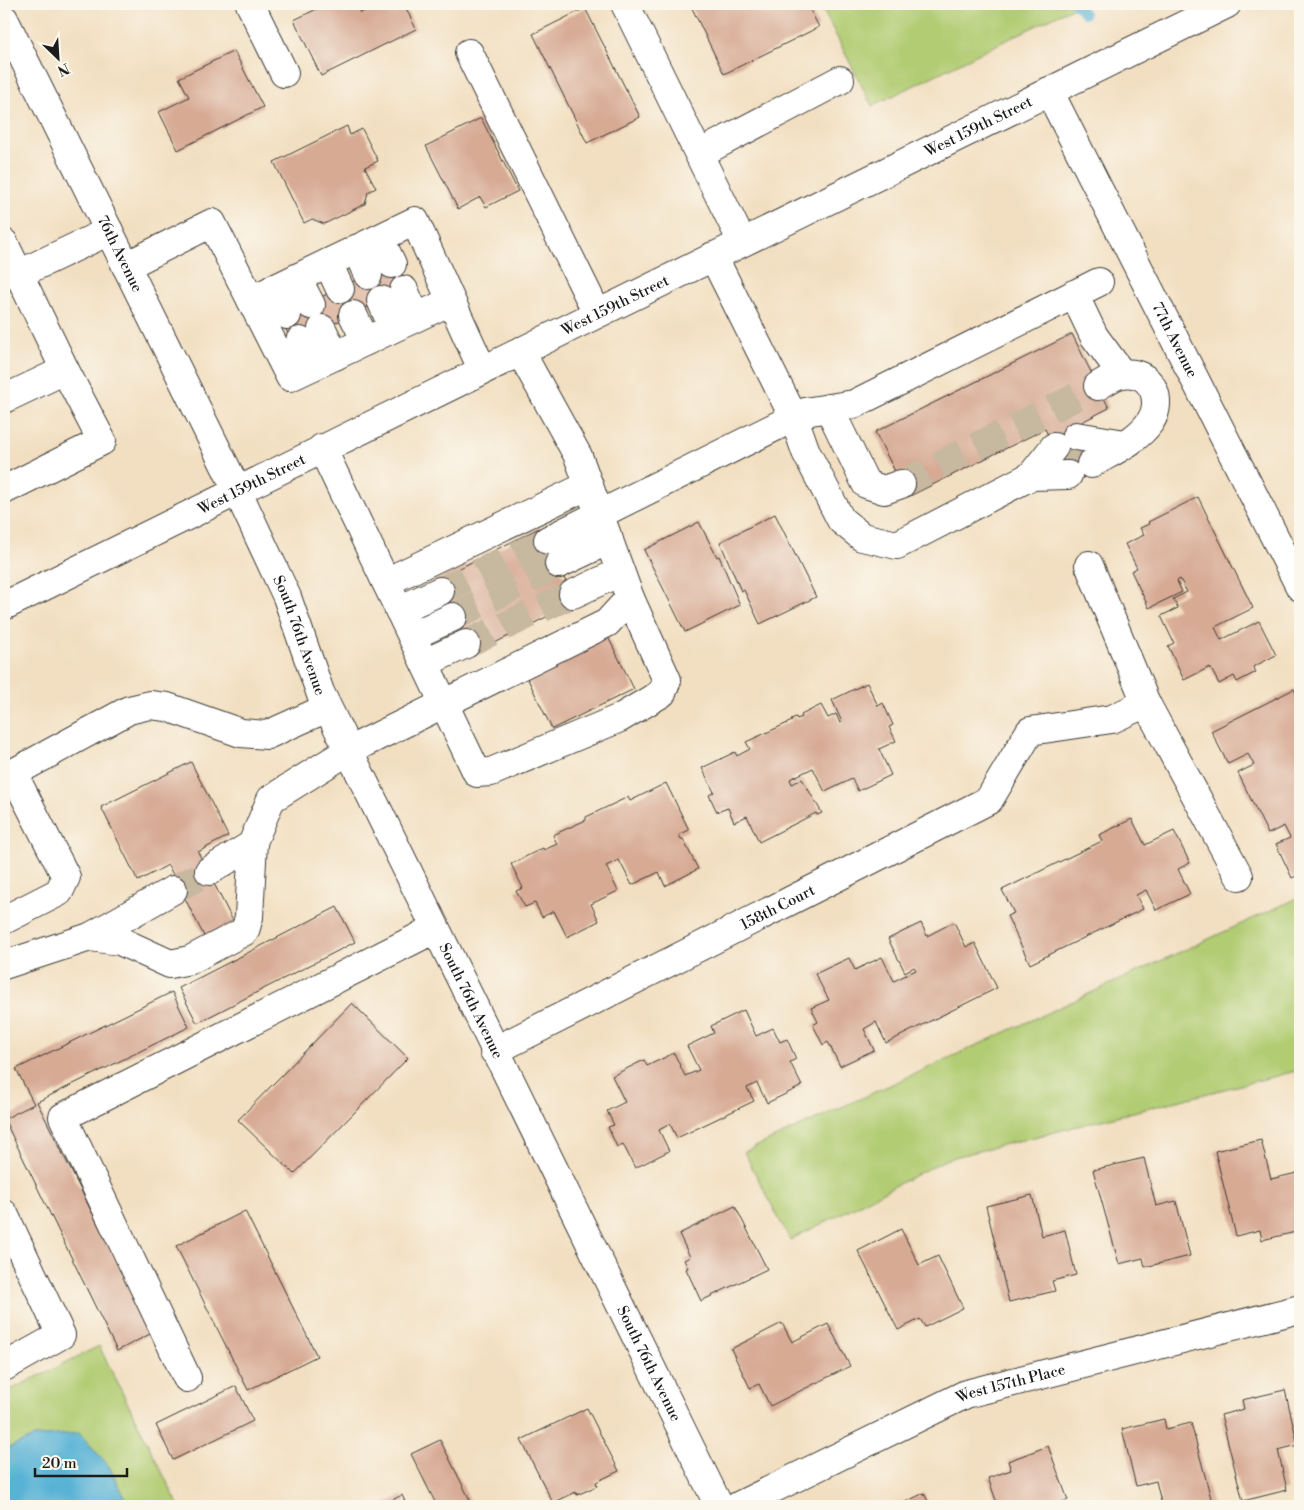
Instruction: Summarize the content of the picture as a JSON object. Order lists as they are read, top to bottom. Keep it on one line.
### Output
{"streets":{"street":["West 159th Street","76th Avenue","77th Avenue","South 76th Avenue","158th Court","West 157th Place"]},"crossings":[["West 159th Street","76th Avenue"],["West 159th Street","77th Avenue"],["West 159th Street","South 76th Avenue"],["76th Avenue","South 76th Avenue"],["South 76th Avenue","158th Court"]],"scale_bar":"20 m","north":"bottom right"}
